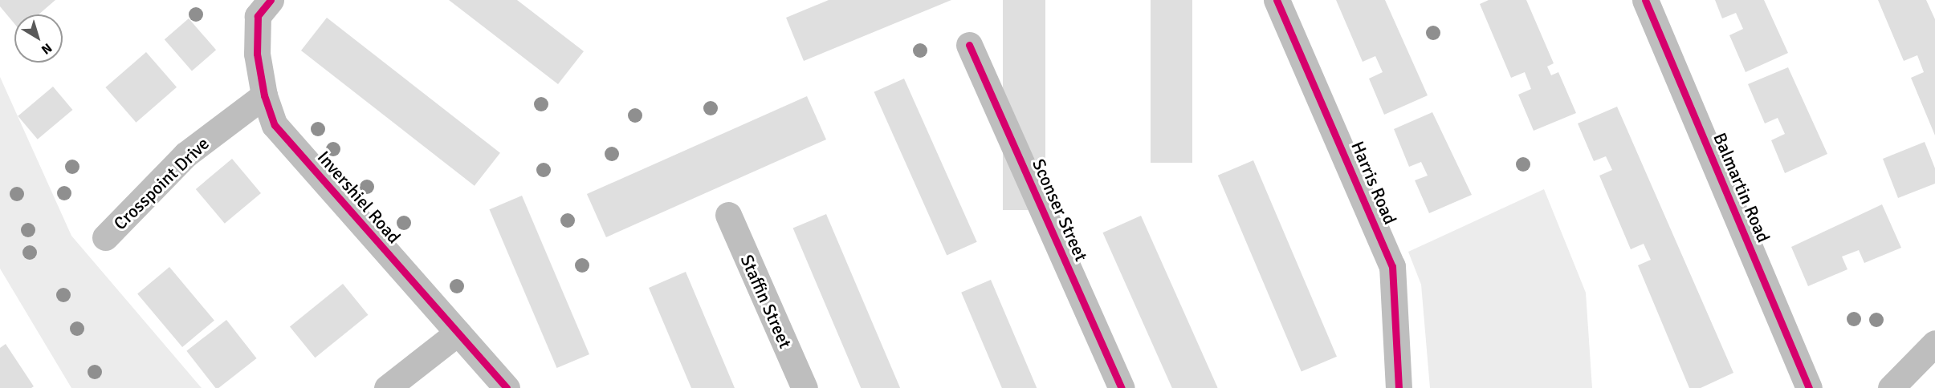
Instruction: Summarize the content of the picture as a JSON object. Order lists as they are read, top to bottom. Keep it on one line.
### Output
{"streets":{"street":["Harris Road","Crosspoint Drive","Balmartin Road","Invershiel Road","Sconser Street","Staffin Street"]},"crossings":[["Crosspoint Drive","Invershiel Road"]],"north":"bottom right"}
